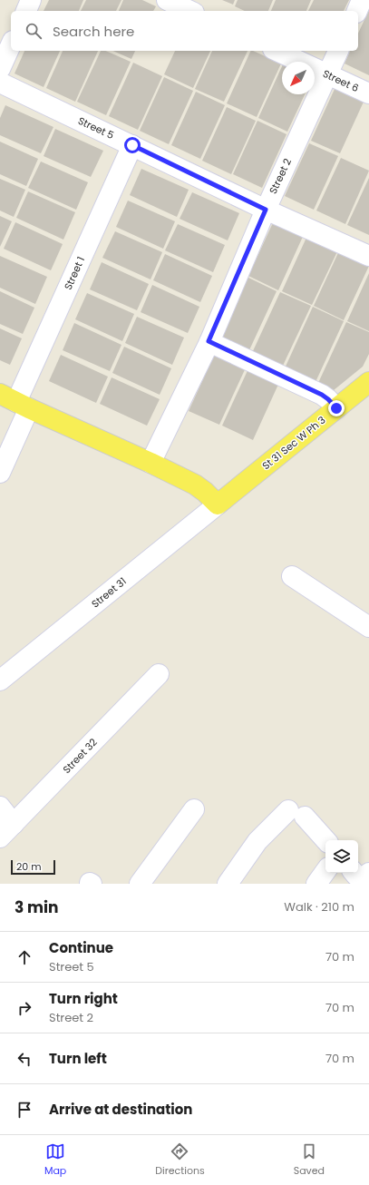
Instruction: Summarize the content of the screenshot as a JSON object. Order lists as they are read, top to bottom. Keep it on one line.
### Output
{"streets":{"main road":["St 31 Sec W Ph 3"],"street":["Street 6","Street 5","Street 2","Street 1","Street 31","Street 32"]},"crossings":[["Street 6","Street 2"],["Street 5","Street 2"],["Street 5","Street 1"],["St 31 Sec W Ph 3","Street 31"]],"scale_bar":"20 m","north":"bottom left","page":{"search":"Search here","scale":"20 m","heading":["3 min","Walk · 210 m"],"list":[["Continue","Street 5","70 m"],["Turn right","Street 2","70 m"],["Turn left","70 m"],"Arrive at destination"],"nav":["Map","Directions","Saved"]}}
